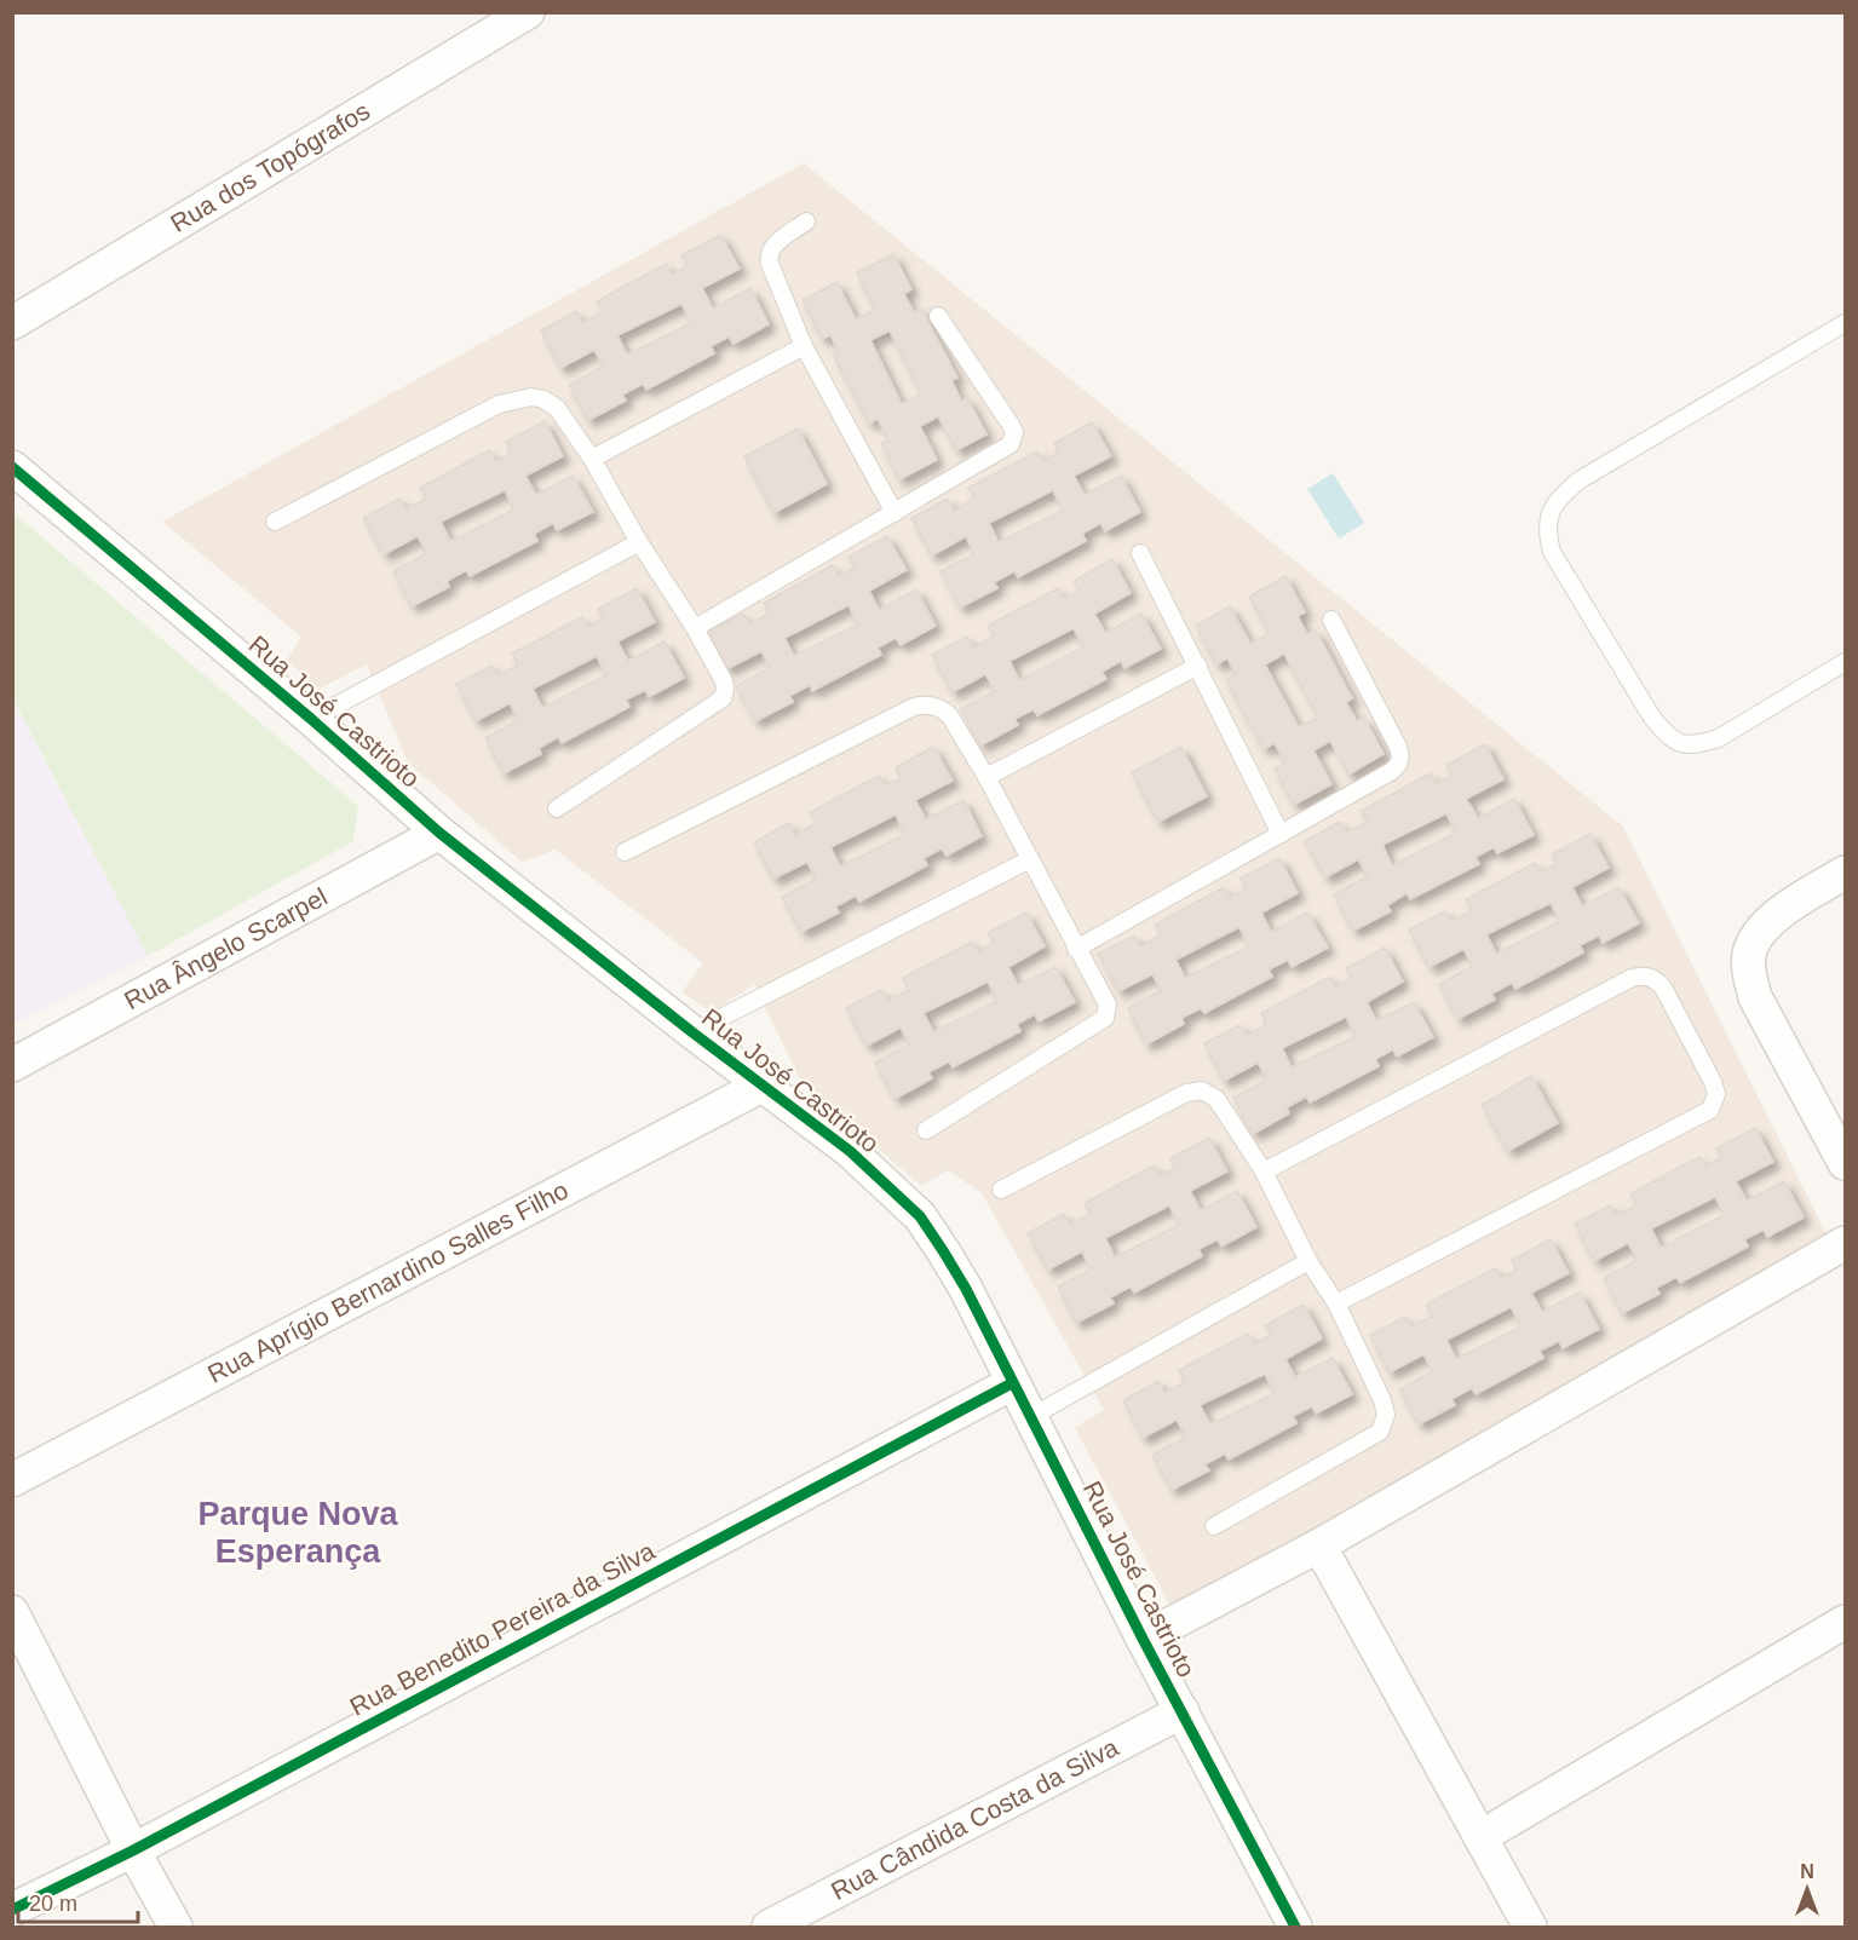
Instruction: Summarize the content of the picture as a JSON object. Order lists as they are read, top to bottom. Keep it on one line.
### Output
{"streets":{"street":["Rua dos Topógrafos","Rua José Castrioto","Rua Ângelo Scarpel","Rua Aprígio Bernardino Salles Filho","Rua Benedito Pereira da Silva","Rua Cândida Costa da Silva"]},"crossings":[["Rua José Castrioto","Rua Ângelo Scarpel"],["Rua José Castrioto","Rua Aprígio Bernardino Salles Filho"],["Rua José Castrioto","Rua Benedito Pereira da Silva"],["Rua José Castrioto","Rua Cândida Costa da Silva"]],"districts":["Parque Nova Esperança"],"scale_bar":"20 m","north":"top"}
